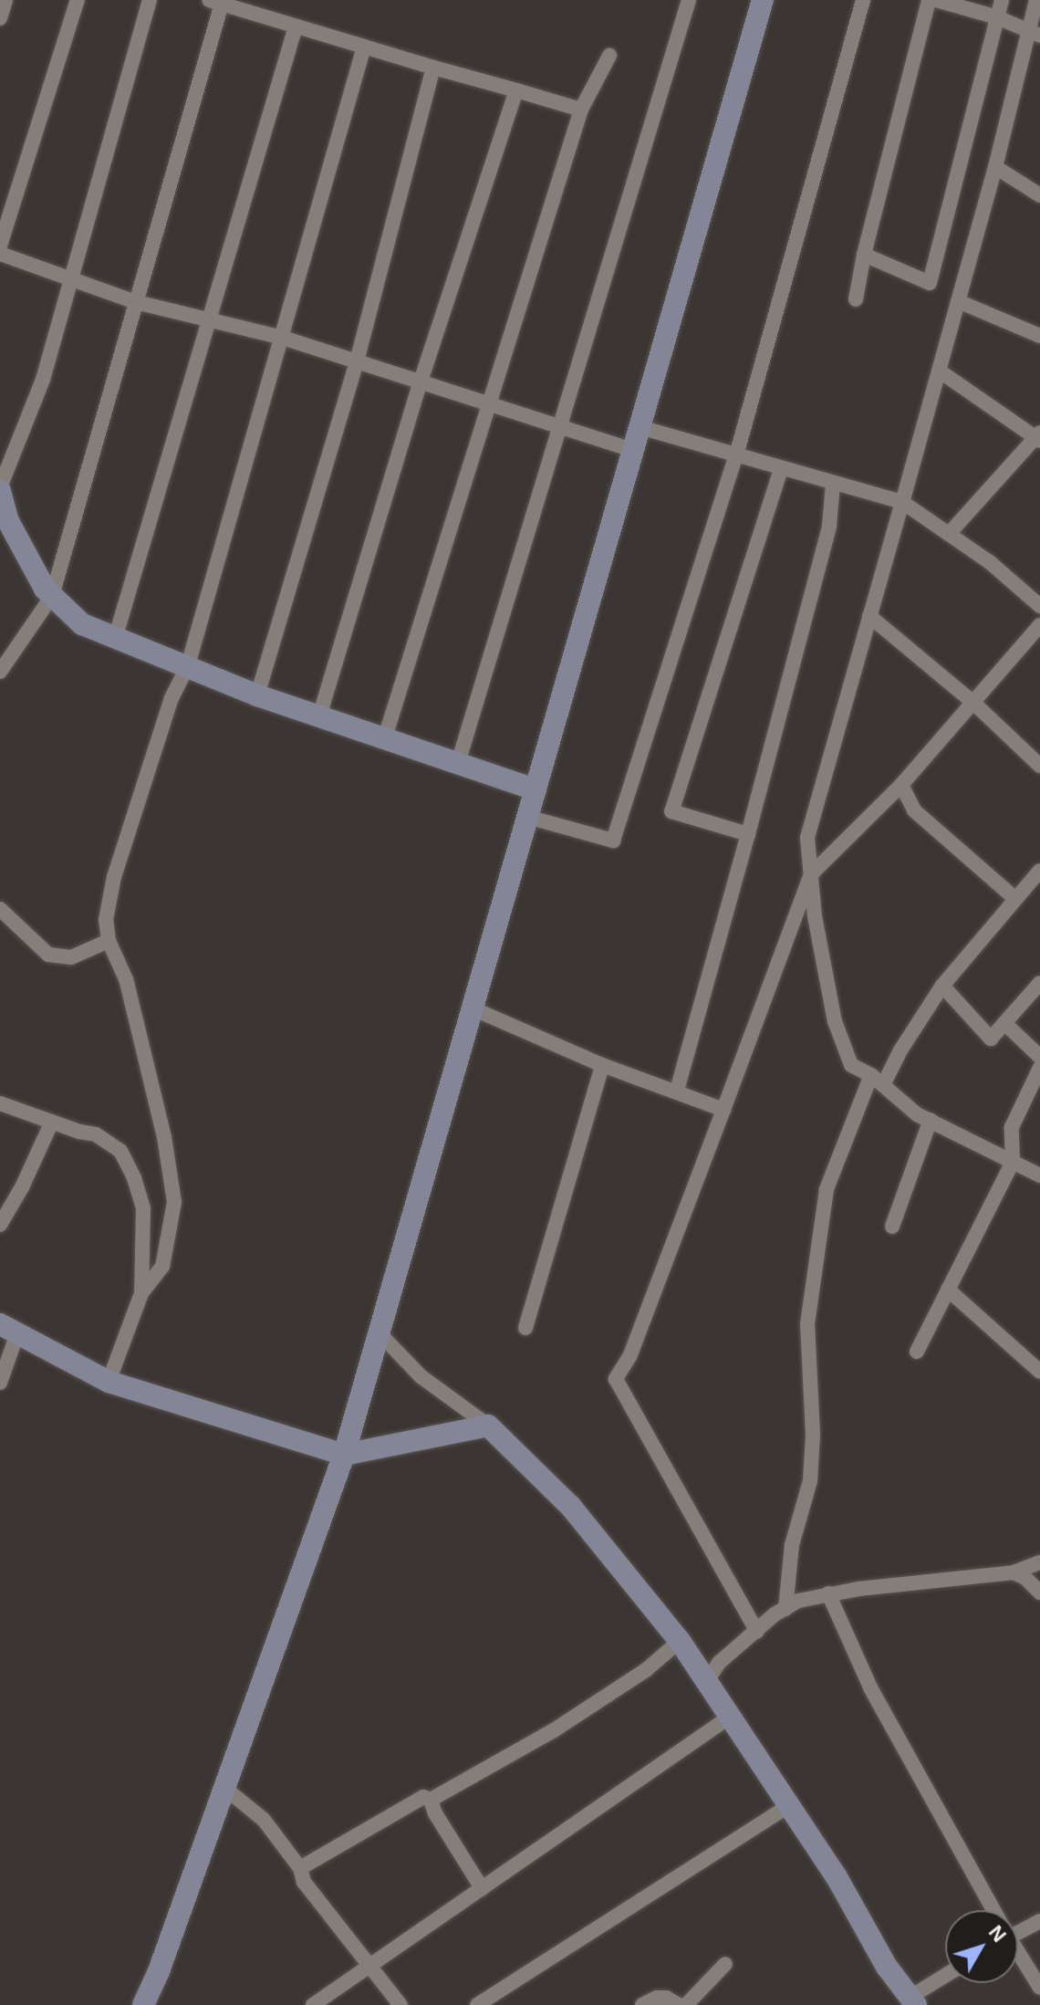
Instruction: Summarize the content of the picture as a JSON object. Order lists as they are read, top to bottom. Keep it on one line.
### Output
{"north":"top right"}
